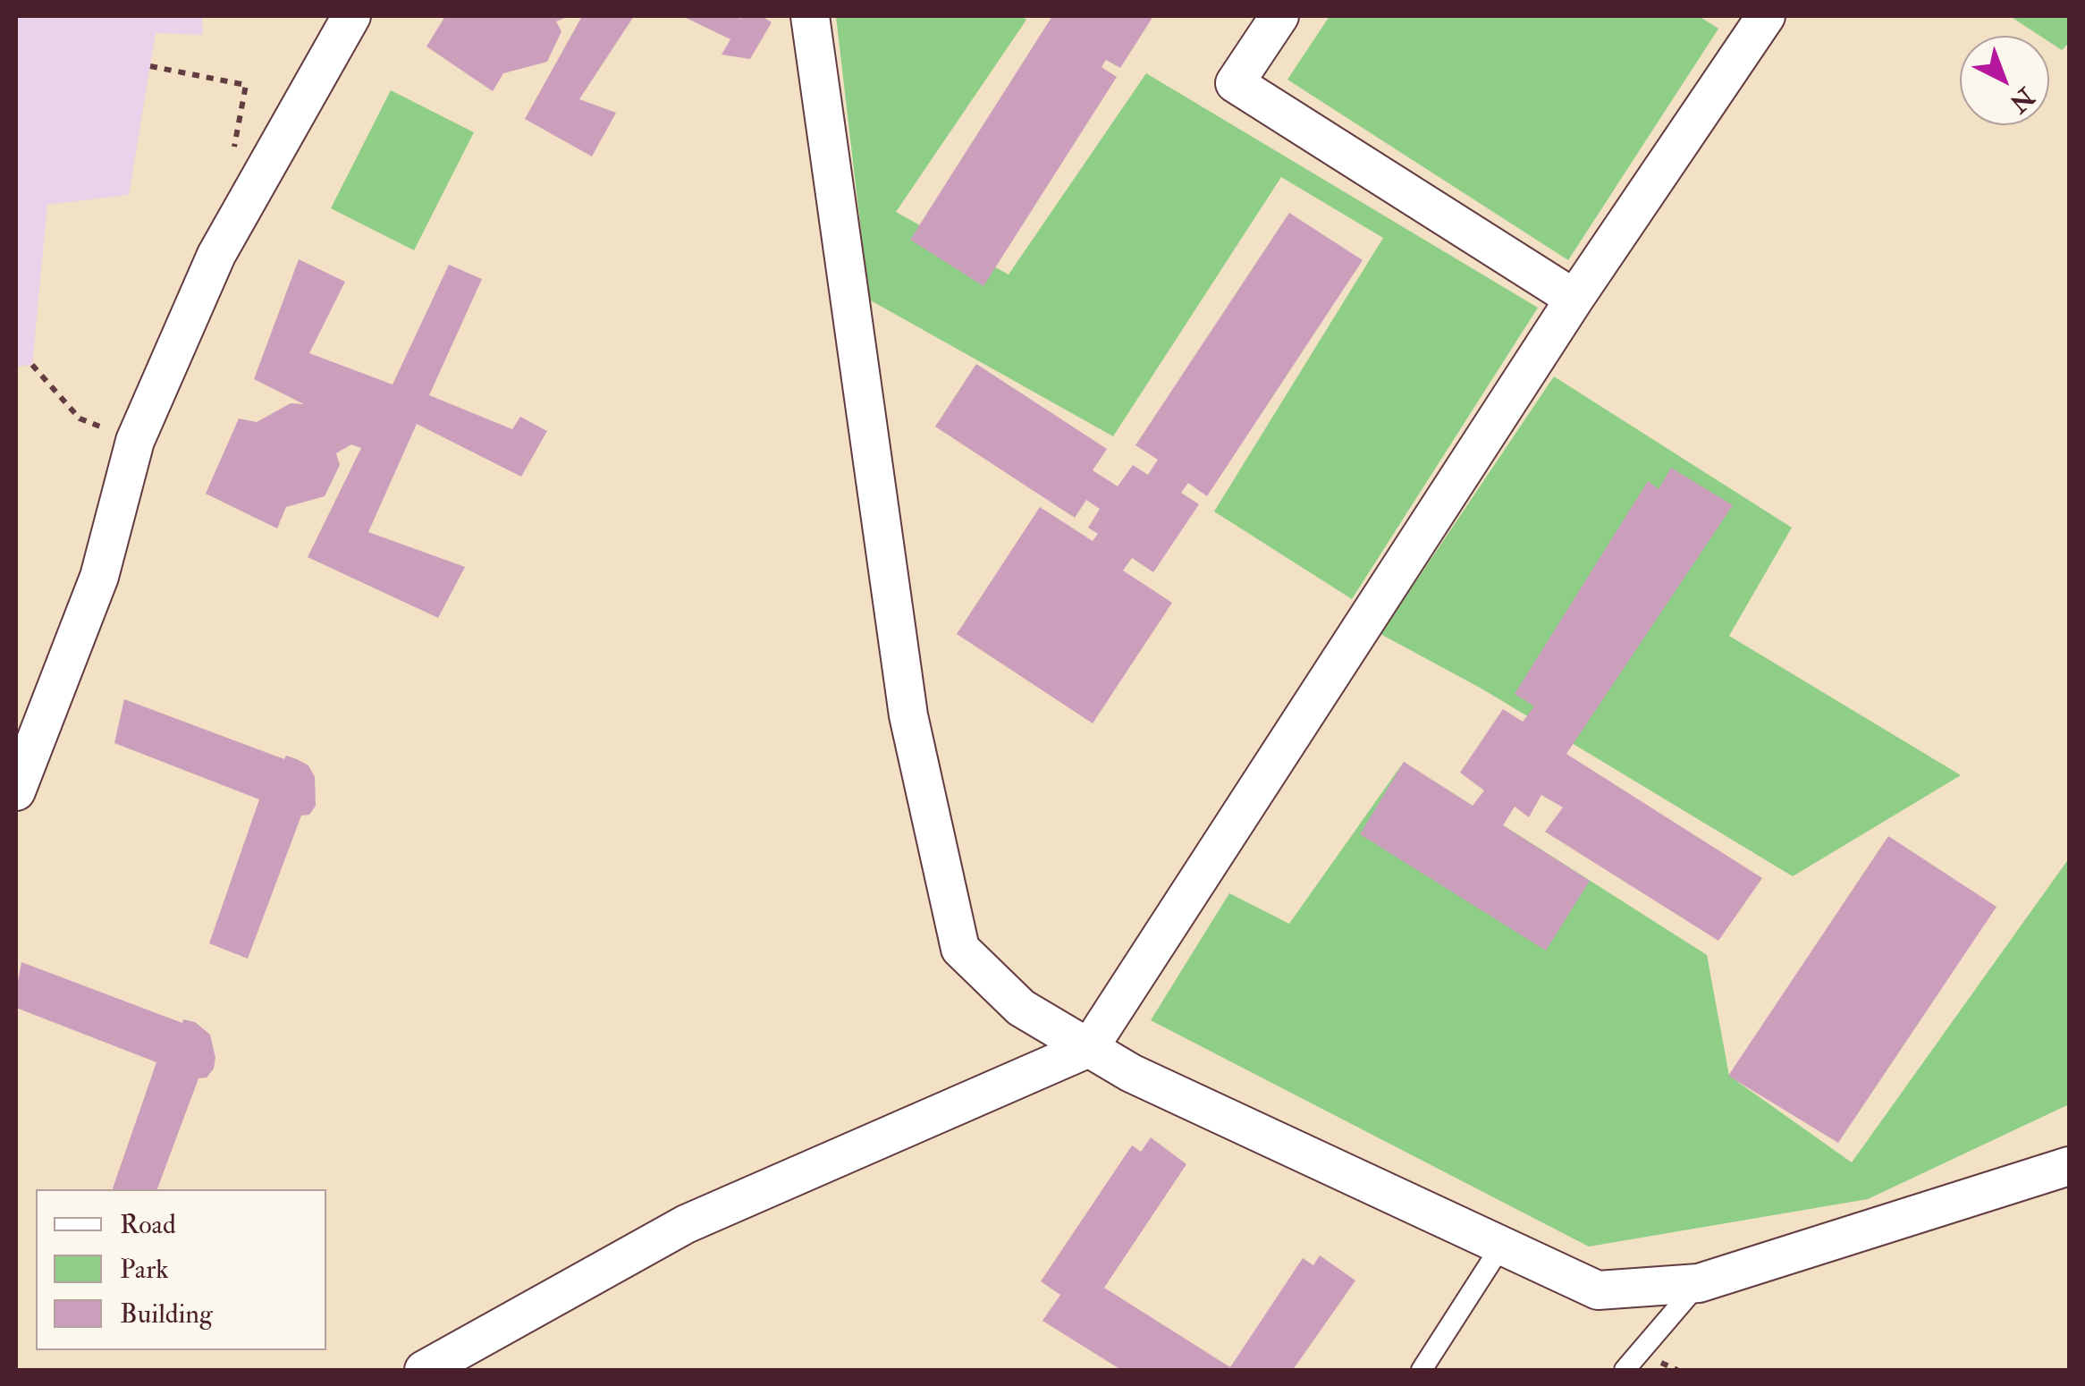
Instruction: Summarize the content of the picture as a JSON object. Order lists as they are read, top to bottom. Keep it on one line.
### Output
{"legend":["Road","Park","Building"],"north":"bottom right"}
